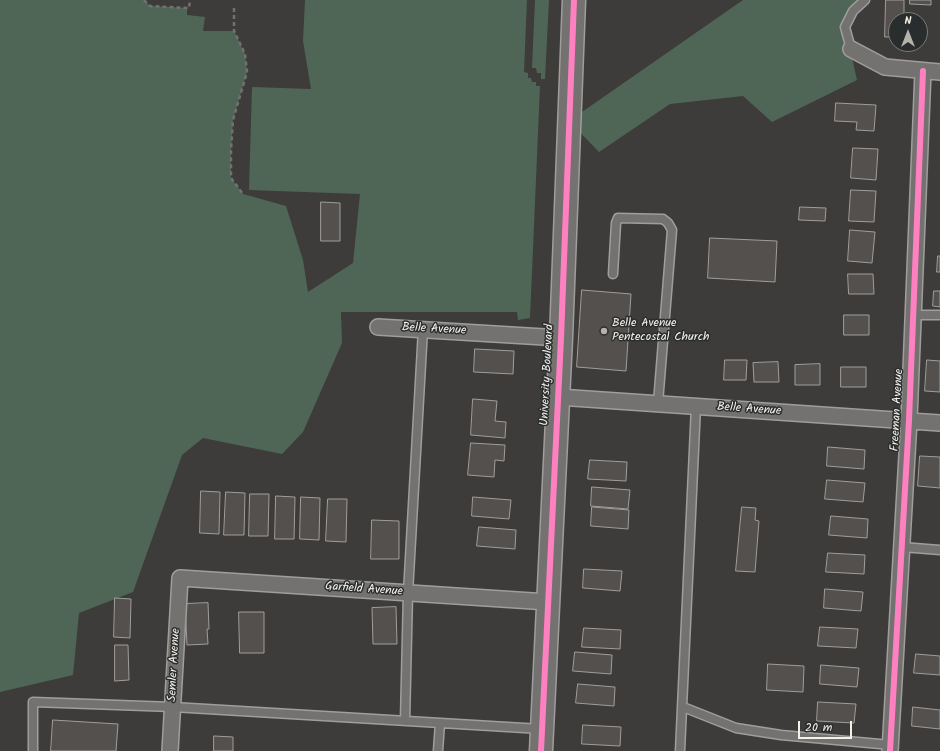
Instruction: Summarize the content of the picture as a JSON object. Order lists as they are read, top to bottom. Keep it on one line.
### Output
{"streets":{"street":["Belle Avenue","University Boulevard","Freeman Avenue","Garfield Avenue","Semler Avenue"]},"crossings":[["Belle Avenue","University Boulevard"],["Belle Avenue","Freeman Avenue"],["University Boulevard","Garfield Avenue"],["Garfield Avenue","Semler Avenue"]],"places":["Belle Avenue Pentecostal Church"],"scale_bar":"20 m","north":"top"}
